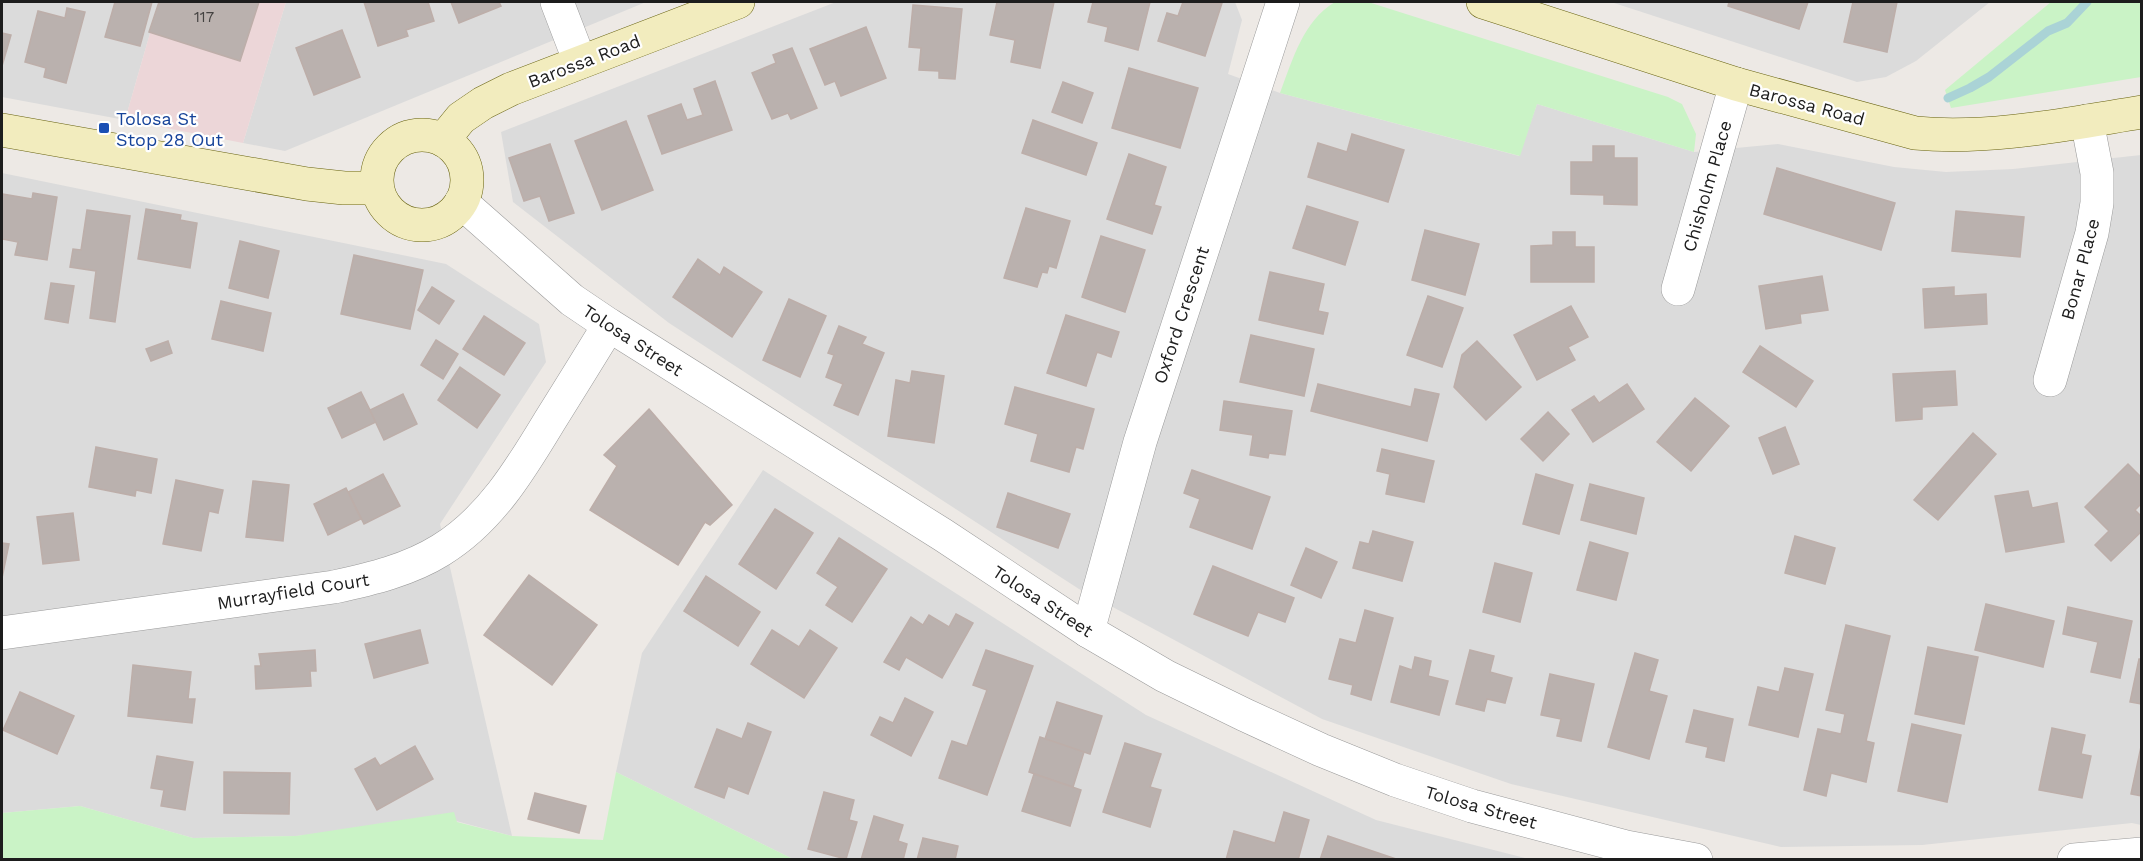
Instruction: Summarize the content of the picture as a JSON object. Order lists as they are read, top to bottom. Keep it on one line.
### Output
{"streets":{"street":["Barossa Road","Chisholm Place","Bonar Place","Oxford Crescent","Tolosa Street","Murrayfield Court"]},"crossings":[["Barossa Road","Chisholm Place"],["Barossa Road","Bonar Place"],["Barossa Road","Tolosa Street"],["Oxford Crescent","Tolosa Street"],["Tolosa Street","Murrayfield Court"]],"places":{"transit":["Tolosa St Stop 28 Out"]},"house_numbers":["117"]}
